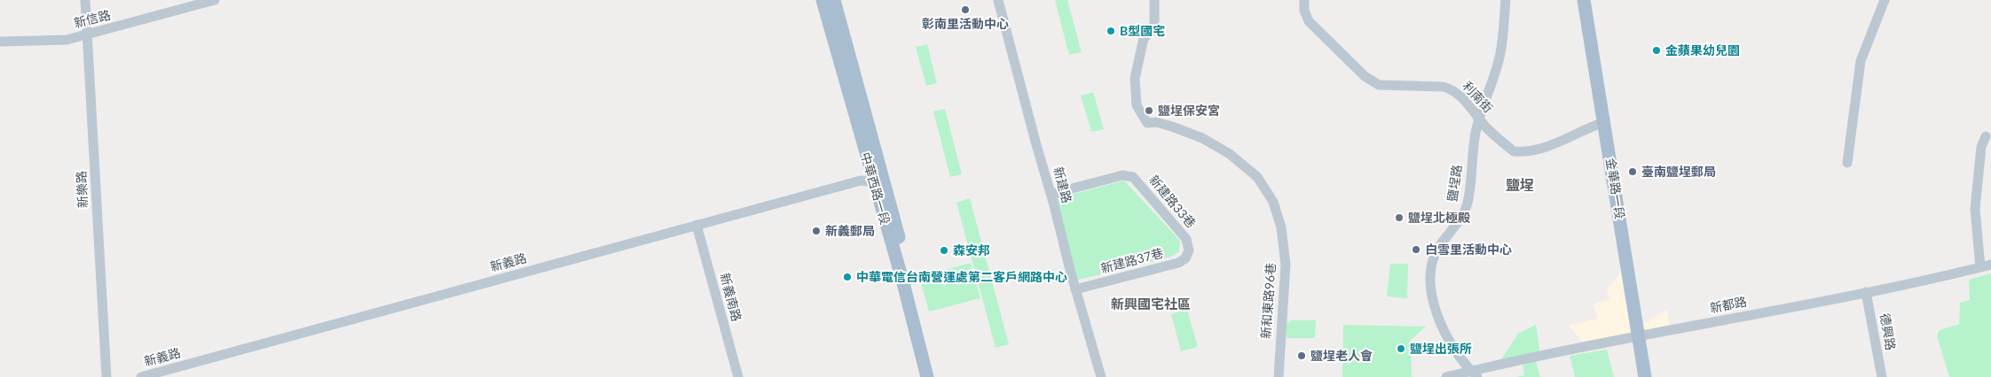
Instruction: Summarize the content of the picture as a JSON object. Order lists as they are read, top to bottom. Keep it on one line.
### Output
{"streets":{"main road":["中華西路一段","金華路一段"],"street":["新信路","利南街","鹽埕路","新建路","新樂路","新建路33巷","新建路37巷","新義路","新義南路","新和東路96巷","新都路","德興路"]},"crossings":[["新信路","新樂路"],["利南街","鹽埕路"],["利南街","金華路一段"],["鹽埕路","新都路"],["新建路","新建路33巷"],["新建路","新建路37巷"],["中華西路一段","新義路"],["金華路一段","新都路"],["新建路33巷","新建路37巷"],["新義路","新義南路"],["新都路","德興路"]],"districts":["鹽埕","新興國宅社區"],"places":["彰南里活動中心","B型國宅","金蘋果幼兒園","鹽埕保安宮","臺南鹽埕郵局","鹽埕北極殿","新義郵局","白雪里活動中心","森安邦","中華電信台南營運處第二客戶網路中心","鹽埕出張所","鹽埕老人會"]}
